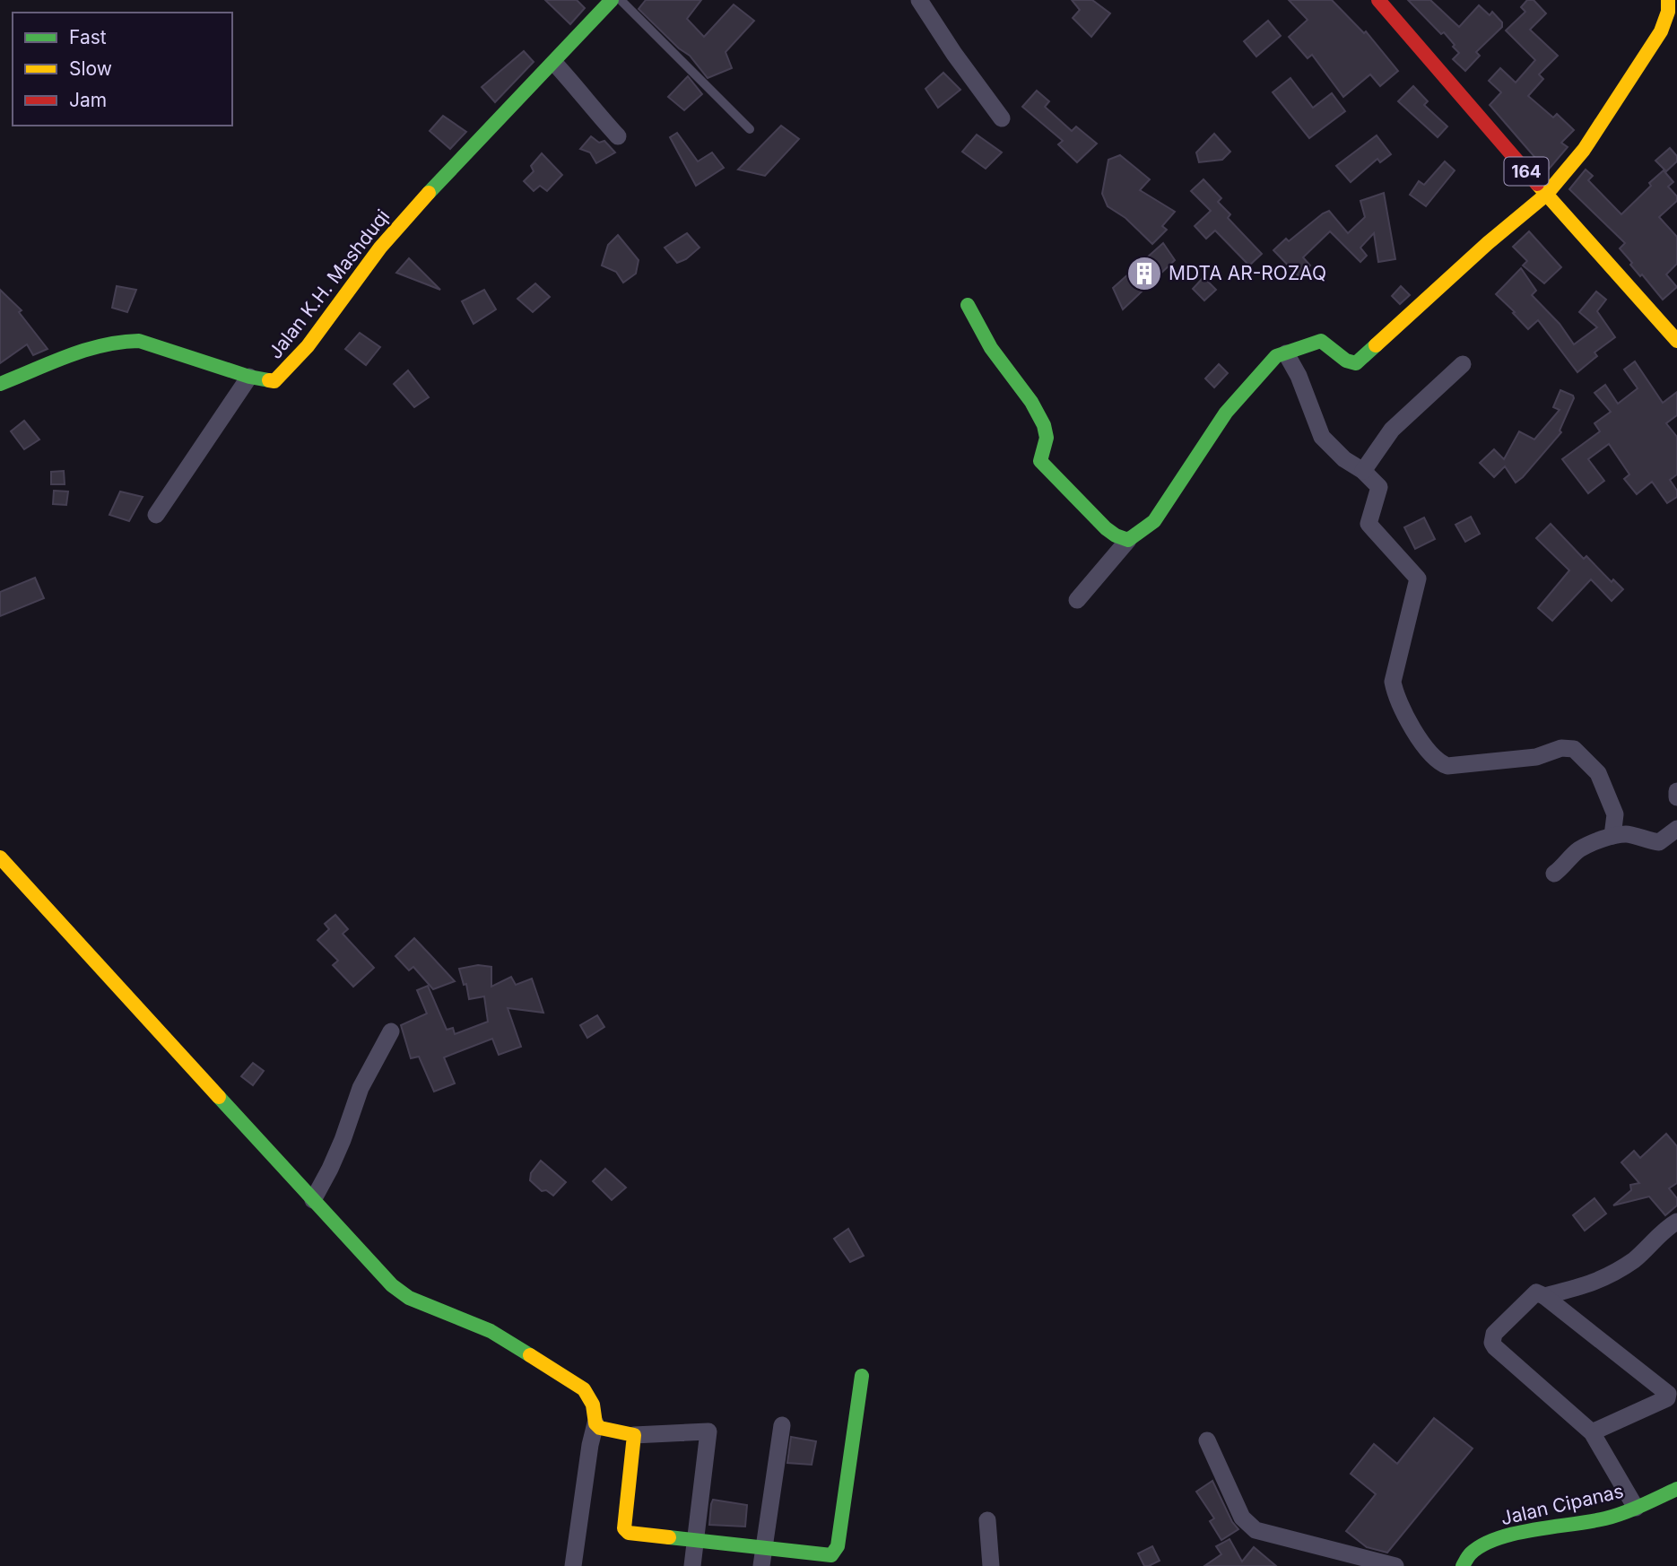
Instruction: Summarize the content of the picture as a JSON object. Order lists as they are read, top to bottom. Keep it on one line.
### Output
{"streets":{"street":["164","Jalan K.H. Mashduqi","Jalan Cipanas"]},"places":{"building":["MDTA AR-ROZAQ"]},"legend":["Fast","Slow","Jam"]}
